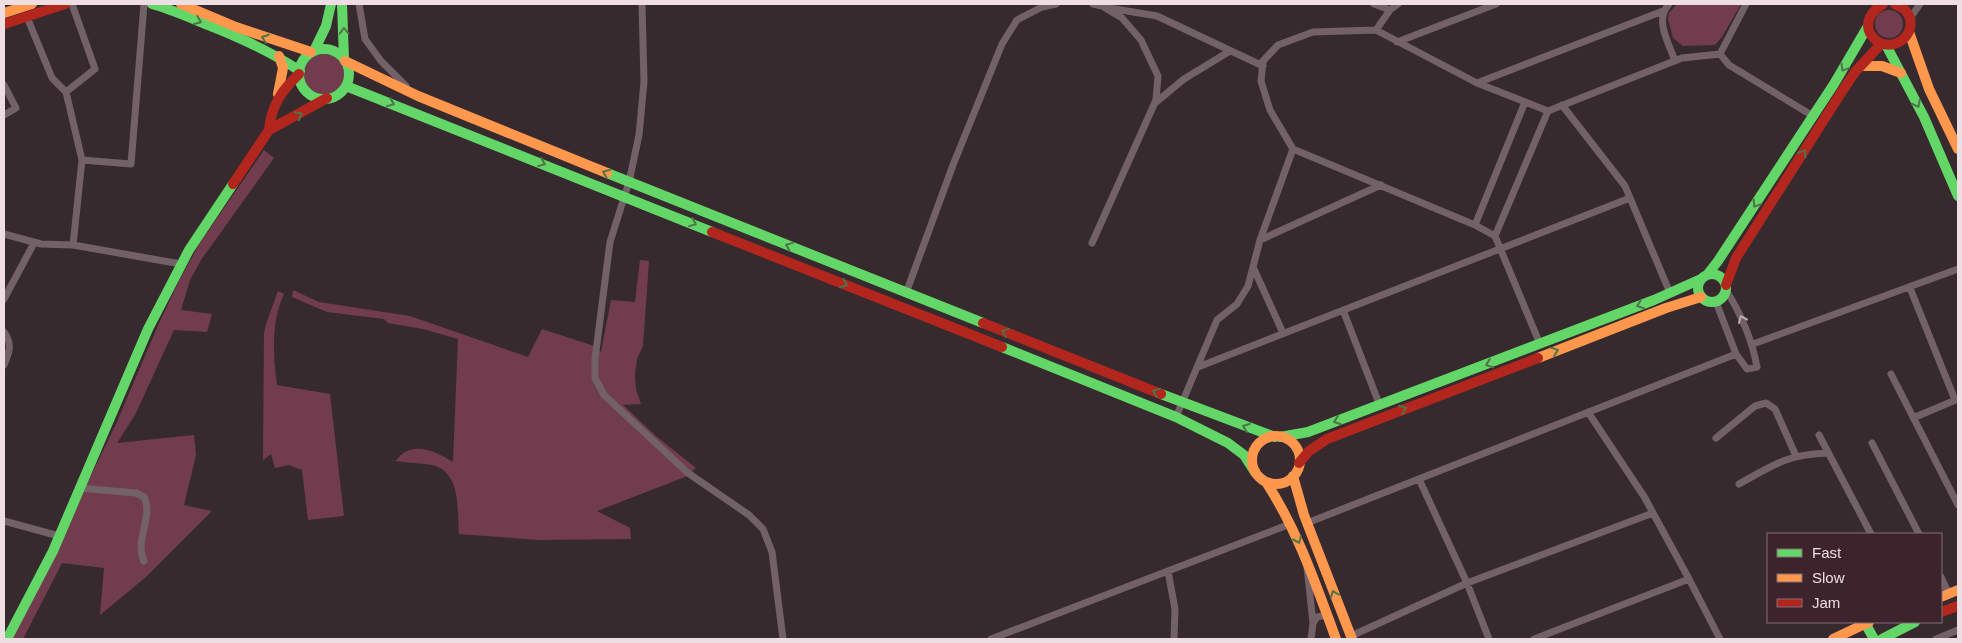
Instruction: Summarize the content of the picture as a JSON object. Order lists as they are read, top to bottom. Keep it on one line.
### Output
{"legend":["Fast","Slow","Jam"]}
